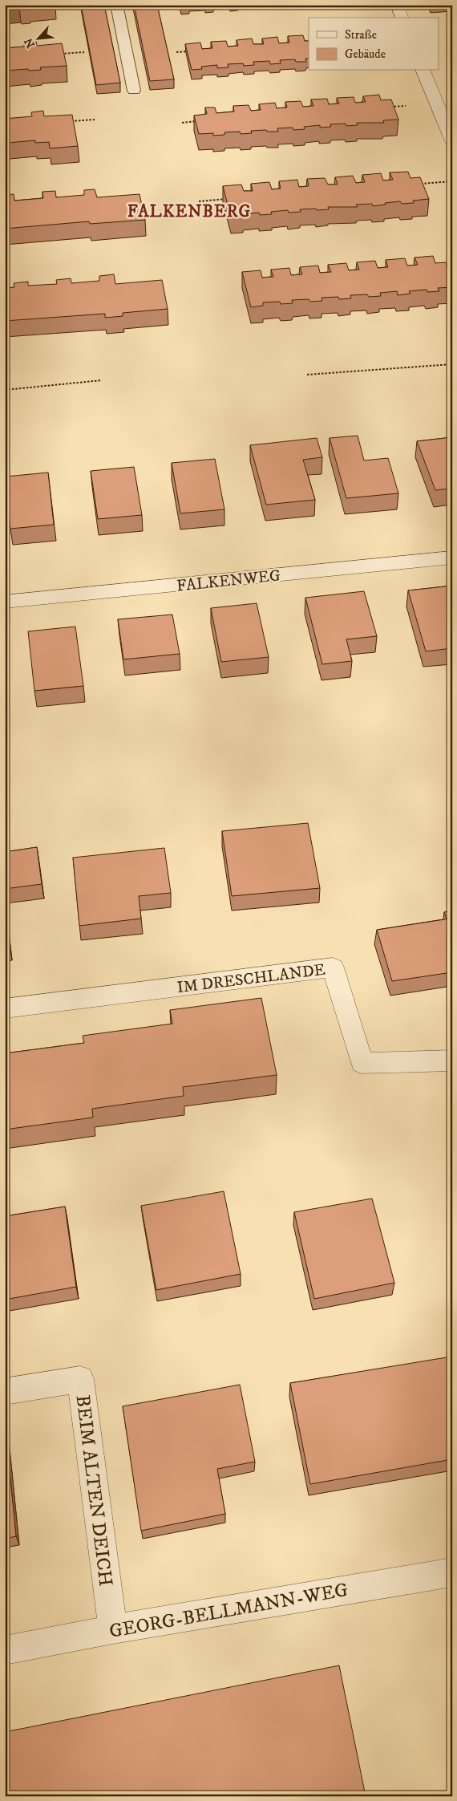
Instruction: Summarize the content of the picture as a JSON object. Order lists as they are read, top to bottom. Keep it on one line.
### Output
{"streets":{"street":["FALKENWEG","IM DRESCHLANDE","BEIM ALTEN DEICH","GEORG-BELLMANN-WEG"]},"crossings":[["BEIM ALTEN DEICH","GEORG-BELLMANN-WEG"]],"districts":["FALKENBERG"],"legend":["Straße","Gebäude"],"north":"bottom left"}
